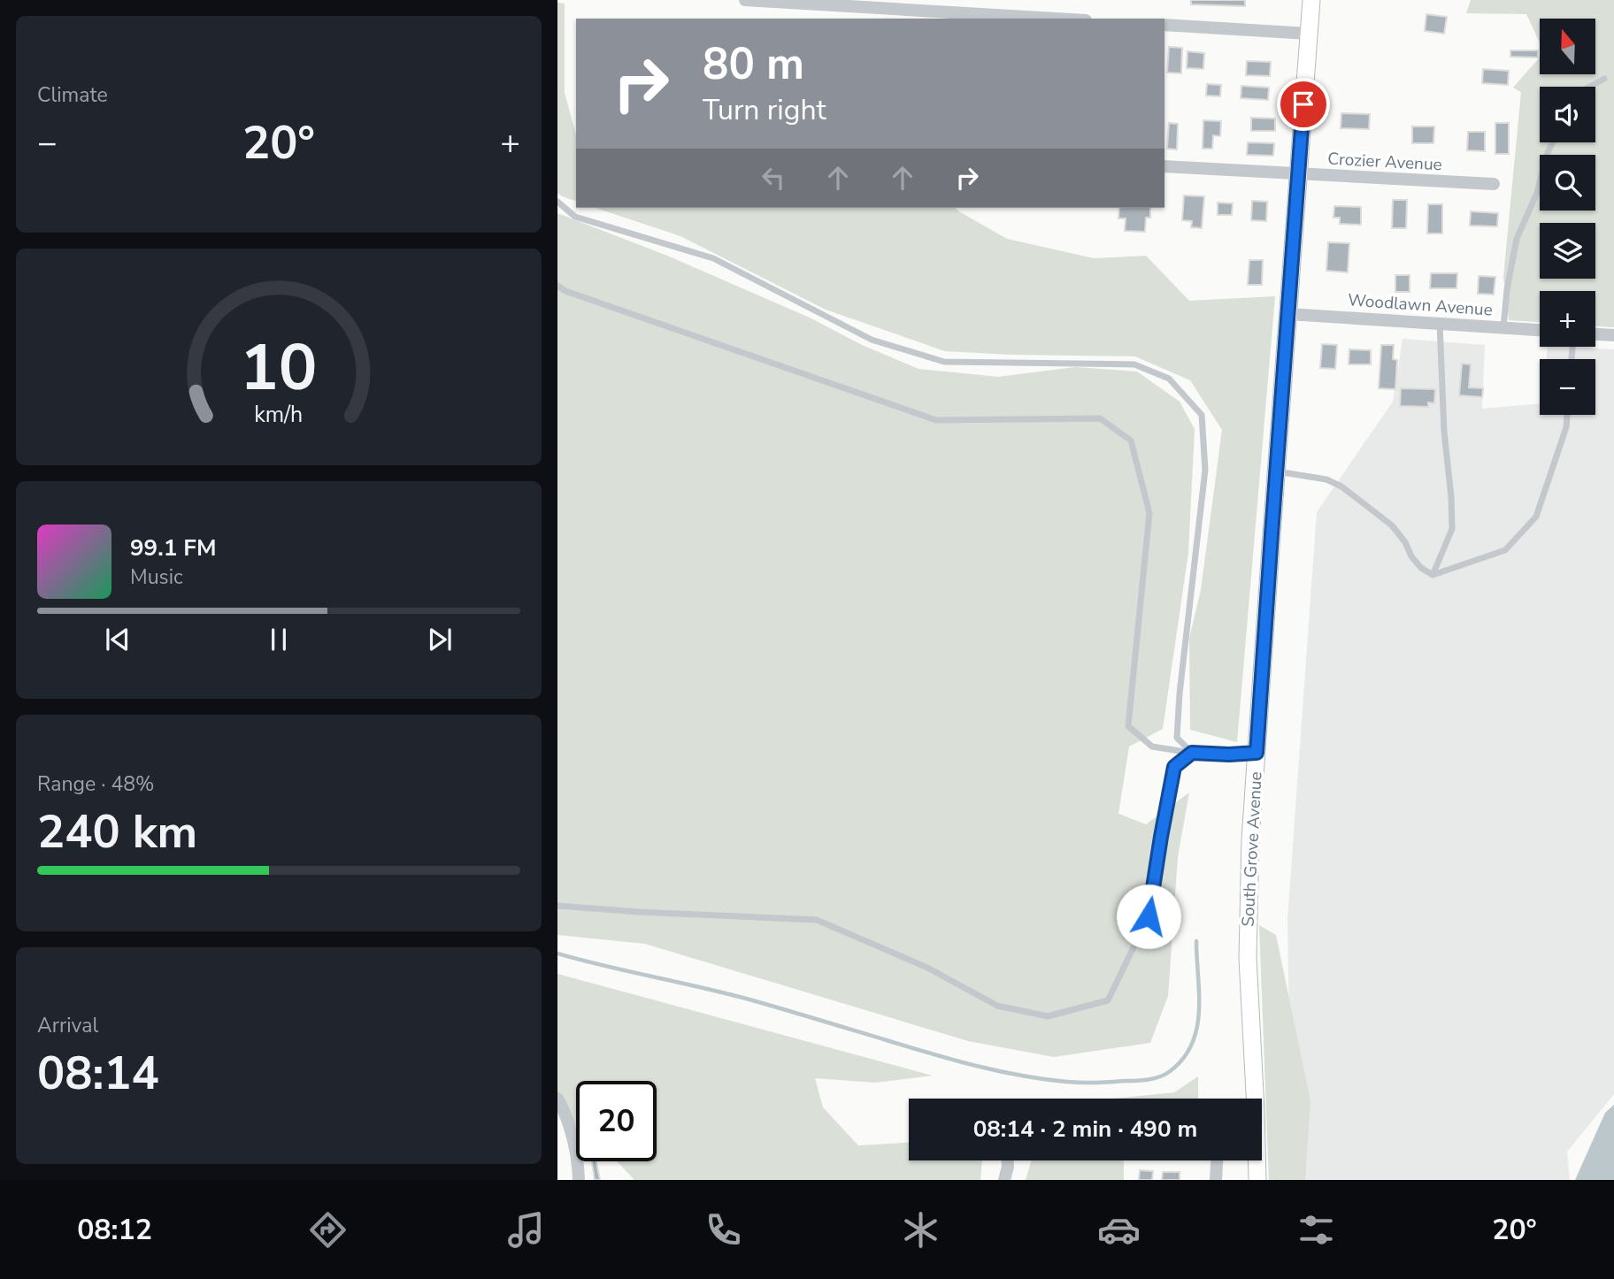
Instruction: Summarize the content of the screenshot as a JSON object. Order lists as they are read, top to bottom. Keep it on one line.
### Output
{"streets":{"main road":["South Grove Avenue"],"street":["Crozier Avenue","Woodlawn Avenue"]},"crossings":[["Crozier Avenue","South Grove Avenue"],["Woodlawn Avenue","South Grove Avenue"]],"north":"top","page":{"tile":["Climate",["Range · 48%","240 km"],["Arrival","08:14"]],"map_buttons":["+","−"],"turn":["80 m","Turn right"],"heat":["−","20°","+"],"song":["99.1 FM","Music"],"limit":"20","trip":"08:14 · 2 min · 490 m","tabs":["08:12","20°"],"gauge":["10","km/h"]}}
